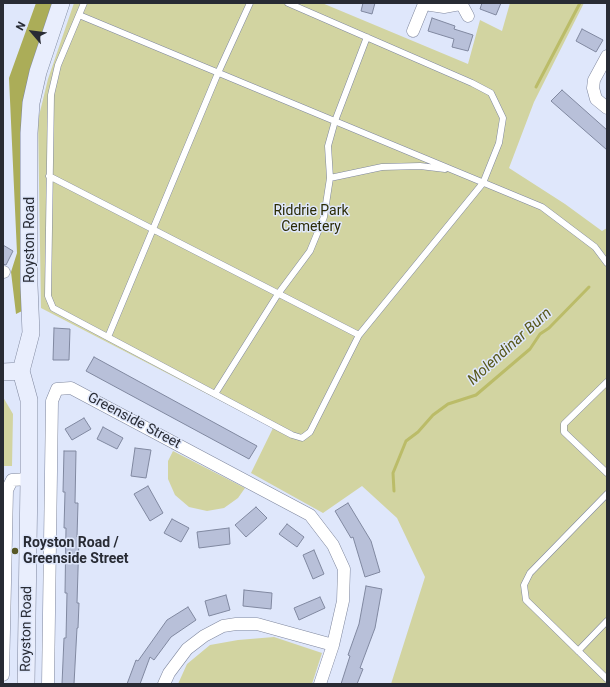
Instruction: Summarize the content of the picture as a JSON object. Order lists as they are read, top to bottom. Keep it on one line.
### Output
{"streets":{"street":["Royston Road","Greenside Street"]},"water":["Molendinar Burn"],"parks":["Riddrie Park Cemetery"],"places":["Royston Road / Greenside Street"],"north":"top left"}
